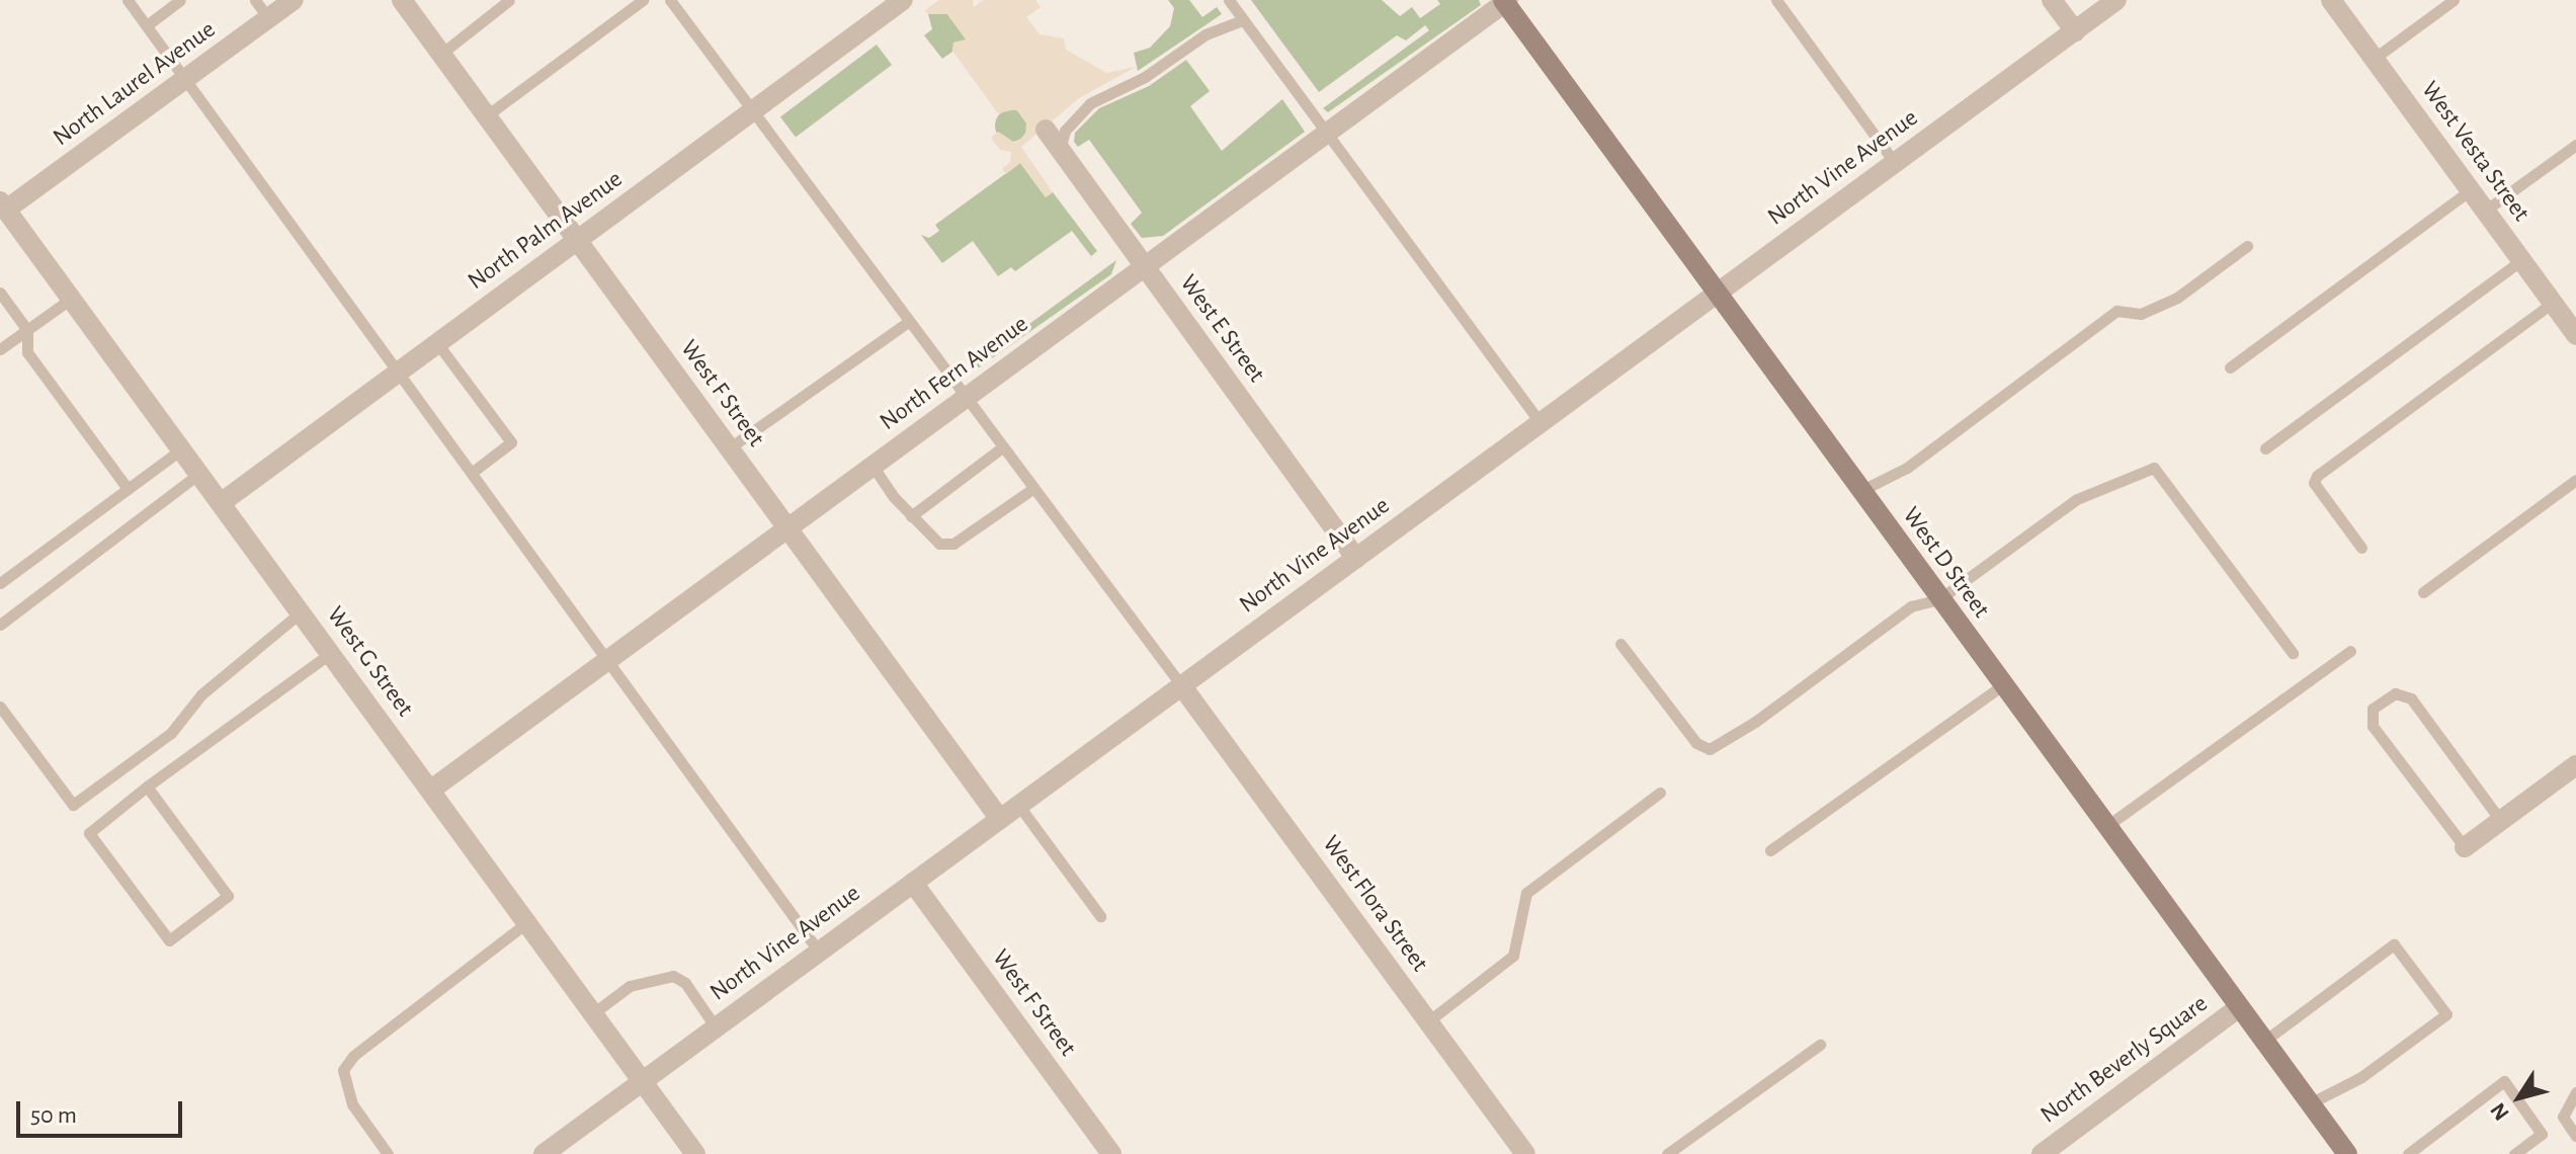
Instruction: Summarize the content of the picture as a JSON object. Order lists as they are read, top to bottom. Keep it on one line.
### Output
{"streets":{"main road":["West D Street"],"street":["North Laurel Avenue","West Vesta Street","North Vine Avenue","North Palm Avenue","West E Street","North Fern Avenue","West F Street","West G Street","West Flora Street","North Beverly Square"]},"crossings":[["North Laurel Avenue","West G Street"],["North Vine Avenue","West E Street"],["North Vine Avenue","West F Street"],["North Vine Avenue","West D Street"],["North Vine Avenue","West G Street"],["North Vine Avenue","West Flora Street"],["North Palm Avenue","West F Street"],["North Palm Avenue","West G Street"],["West E Street","North Fern Avenue"],["North Fern Avenue","West F Street"],["North Fern Avenue","West D Street"],["North Fern Avenue","West G Street"],["West D Street","North Beverly Square"]],"scale_bar":"50 m","north":"bottom left"}
